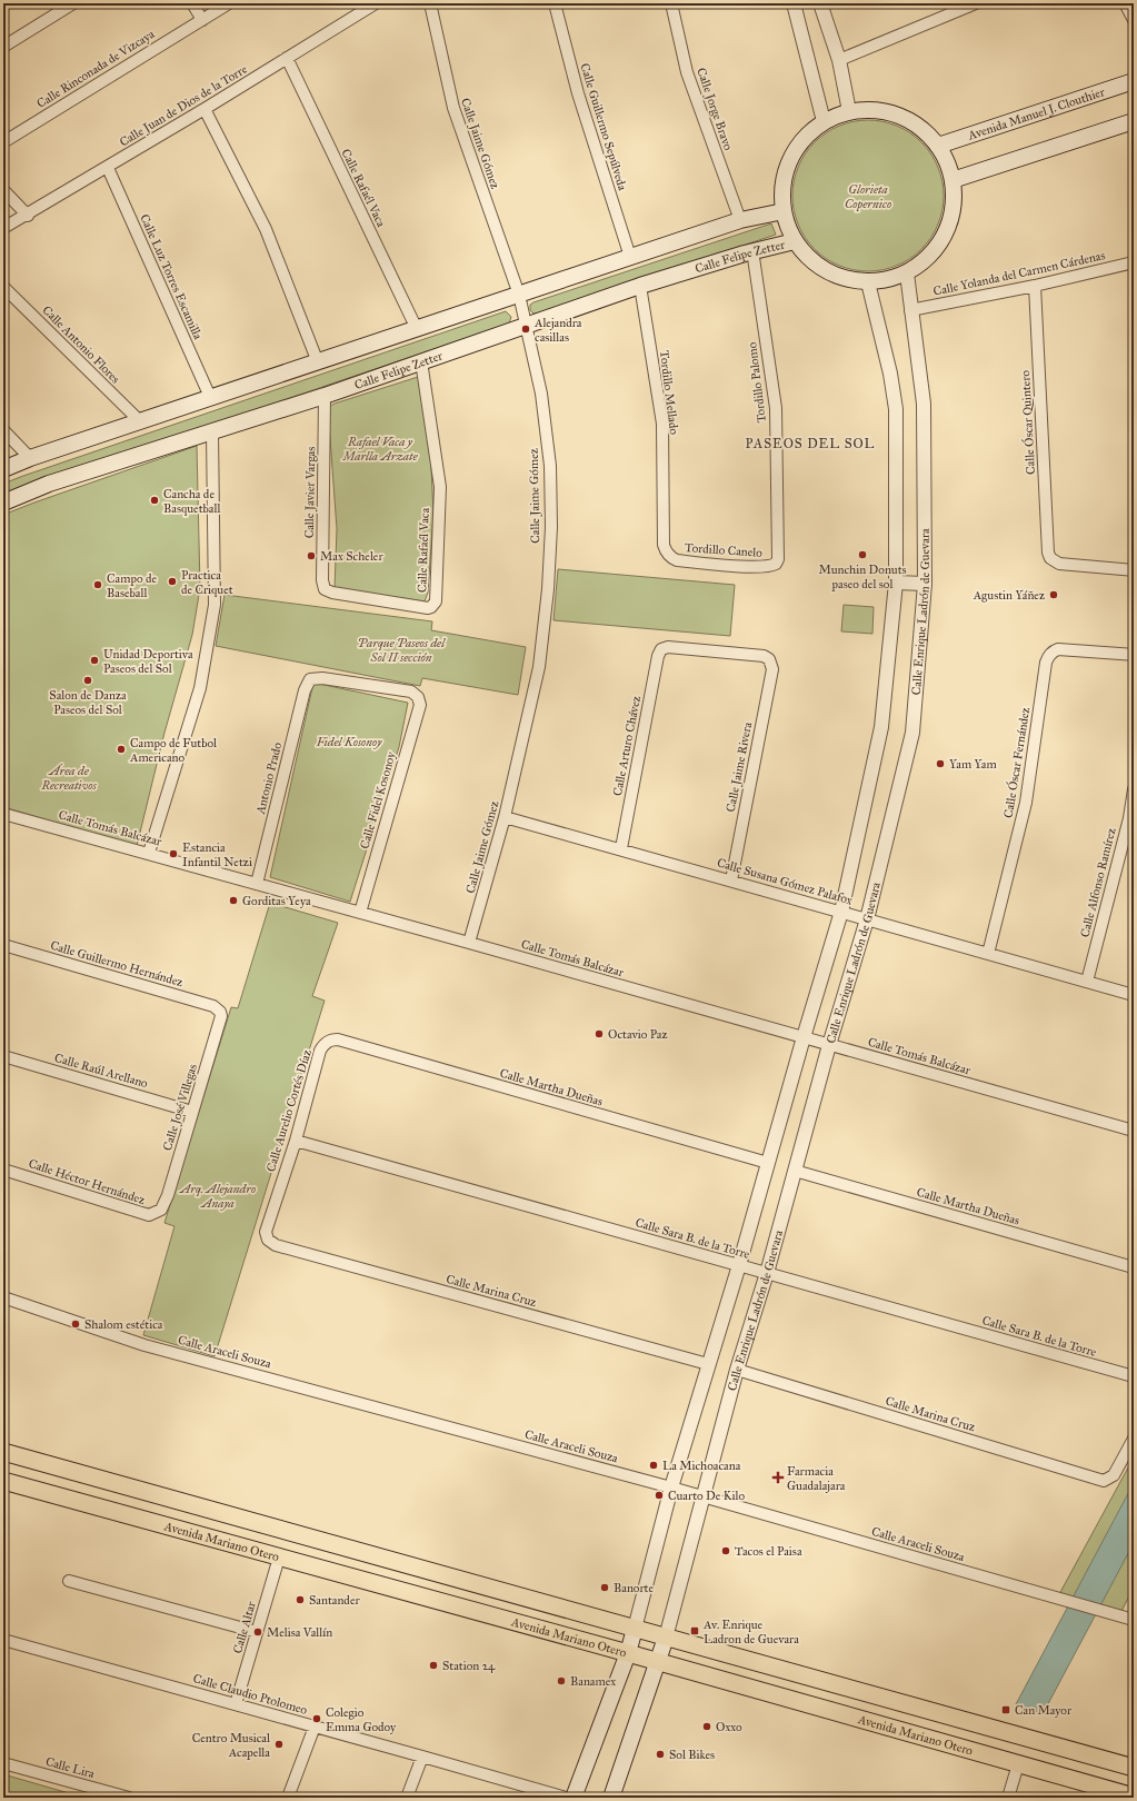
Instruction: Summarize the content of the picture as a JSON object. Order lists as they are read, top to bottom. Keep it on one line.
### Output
{"streets":{"main road":["Avenida Manuel J. Clouthier","Calle Felipe Zetter","Avenida Mariano Otero"],"street":["Calle Rinconada de Vizcaya","Calle Juan de Dios de la Torre","Calle Jorge Bravo","Calle Guillermo Sepúlveda","Calle Jaime Gómez","Calle Rafaél Vaca","Calle Yolanda del Carmen Cárdenas","Calle Luz Torres Escamilla","Calle Antonio Flores","Tordillo Palomo","Tordillo Mellado","Calle Óscar Quintero","Calle Javier Vargas","Tordillo Canelo","Calle Enrique Ladrón de Guevara","Calle Arturo Chávez","Calle Óscar Fernández","Calle Jaime Rivera","Antonio Prado","Calle Fidel Kosonoy","Calle Tomás Balcázar","Calle Susana Gómez Palafox","Calle Alfonso Ramírez","Calle Guillermo Hernández","Calle Raúl Arellano","Calle Martha Dueñas","Calle José Villegas","Calle Aurelio Cortés Díaz","Calle Héctor Hernández","Calle Sara B. de la Torre","Calle Marina Cruz","Calle Araceli Souza","Calle Altar","Calle Claudio Ptolomeo","Calle Lira"]},"crossings":[["Calle Juan de Dios de la Torre","Calle Rafaél Vaca"],["Calle Juan de Dios de la Torre","Calle Luz Torres Escamilla"],["Calle Jaime Gómez","Calle Felipe Zetter"],["Calle Jaime Gómez","Calle Tomás Balcázar"],["Calle Jaime Gómez","Calle Susana Gómez Palafox"],["Calle Rafaél Vaca","Calle Felipe Zetter"],["Calle Rafaél Vaca","Calle Javier Vargas"],["Calle Felipe Zetter","Tordillo Palomo"],["Calle Felipe Zetter","Tordillo Mellado"],["Calle Felipe Zetter","Calle Javier Vargas"],["Calle Yolanda del Carmen Cárdenas","Calle Óscar Quintero"],["Calle Yolanda del Carmen Cárdenas","Calle Enrique Ladrón de Guevara"],["Tordillo Palomo","Tordillo Canelo"],["Tordillo Mellado","Tordillo Canelo"],["Calle Enrique Ladrón de Guevara","Calle Tomás Balcázar"],["Calle Enrique Ladrón de Guevara","Calle Susana Gómez Palafox"],["Calle Enrique Ladrón de Guevara","Calle Martha Dueñas"],["Calle Enrique Ladrón de Guevara","Calle Sara B. de la Torre"],["Calle Enrique Ladrón de Guevara","Calle Marina Cruz"],["Calle Enrique Ladrón de Guevara","Calle Araceli Souza"],["Calle Enrique Ladrón de Guevara","Avenida Mariano Otero"],["Calle Arturo Chávez","Calle Jaime Rivera"],["Calle Arturo Chávez","Calle Susana Gómez Palafox"],["Calle Óscar Fernández","Calle Susana Gómez Palafox"],["Calle Jaime Rivera","Calle Susana Gómez Palafox"],["Antonio Prado","Calle Fidel Kosonoy"],["Antonio Prado","Calle Tomás Balcázar"],["Calle Fidel Kosonoy","Calle Tomás Balcázar"],["Calle Susana Gómez Palafox","Calle Alfonso Ramírez"],["Calle Guillermo Hernández","Calle José Villegas"],["Calle Raúl Arellano","Calle José Villegas"],["Calle Martha Dueñas","Calle Aurelio Cortés Díaz"],["Calle José Villegas","Calle Héctor Hernández"],["Calle Aurelio Cortés Díaz","Calle Sara B. de la Torre"],["Calle Aurelio Cortés Díaz","Calle Marina Cruz"],["Avenida Mariano Otero","Calle Altar"],["Calle Altar","Calle Claudio Ptolomeo"]],"districts":["PASEOS DEL SOL"],"parks":["Glorieta Copernico","Rafael Vaca y Marlla Arzate","Parque Paseos del Sol II sección","Fidel Kosonoy","Área de Recreativos","Arq. Alejandro Anaya"],"places":{"other":["Alejandra casillas","Cancha de Basquetball","Munchin Donuts paseo del sol","Max Scheler","Practica de Criquet","Campo de Baseball","Agustin Yáñez","Unidad Deportiva Paseos del Sol","Salon de Danza Paseos del Sol","Campo de Futbol Americano","Yam Yam","Estancia Infantil Netzi","Gorditas Yeya","Octavio Paz","Shalom estética","La Michoacana","Cuarto De Kilo","Tacos el Paisa","Banorte","Santander","Melisa Vallín","Station 24","Banamex","Colegio Emma Godoy","Oxxo","Centro Musical Acapella","Sol Bikes"],"health":["Farmacia Guadalajara"],"transit":["Av. Enrique Ladron de Guevara","Can Mayor"]}}
